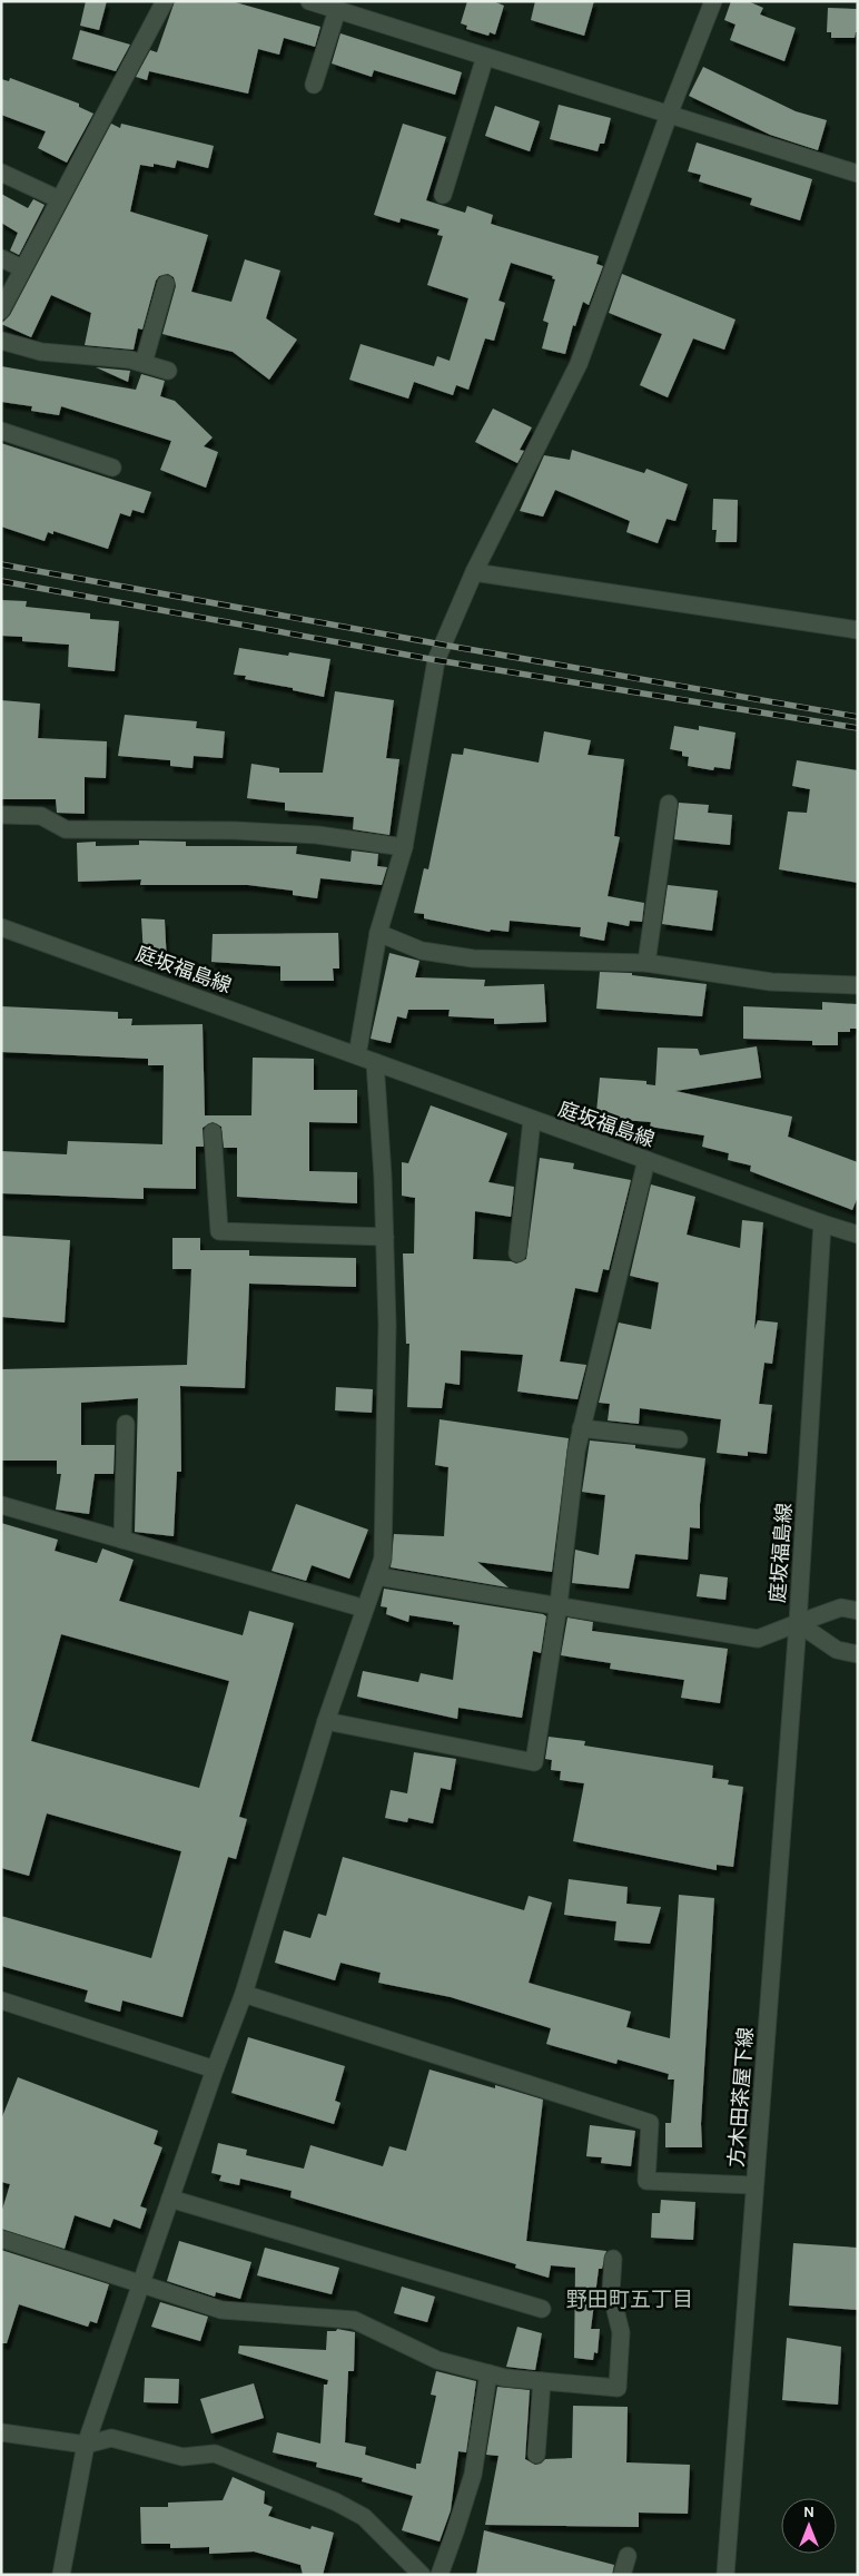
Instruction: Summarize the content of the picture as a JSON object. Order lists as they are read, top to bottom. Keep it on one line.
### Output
{"streets":{"street":["庭坂福島線","方木田茶屋下線"]},"crossings":[["庭坂福島線","方木田茶屋下線"]],"districts":["野田町五丁目"],"north":"top"}
